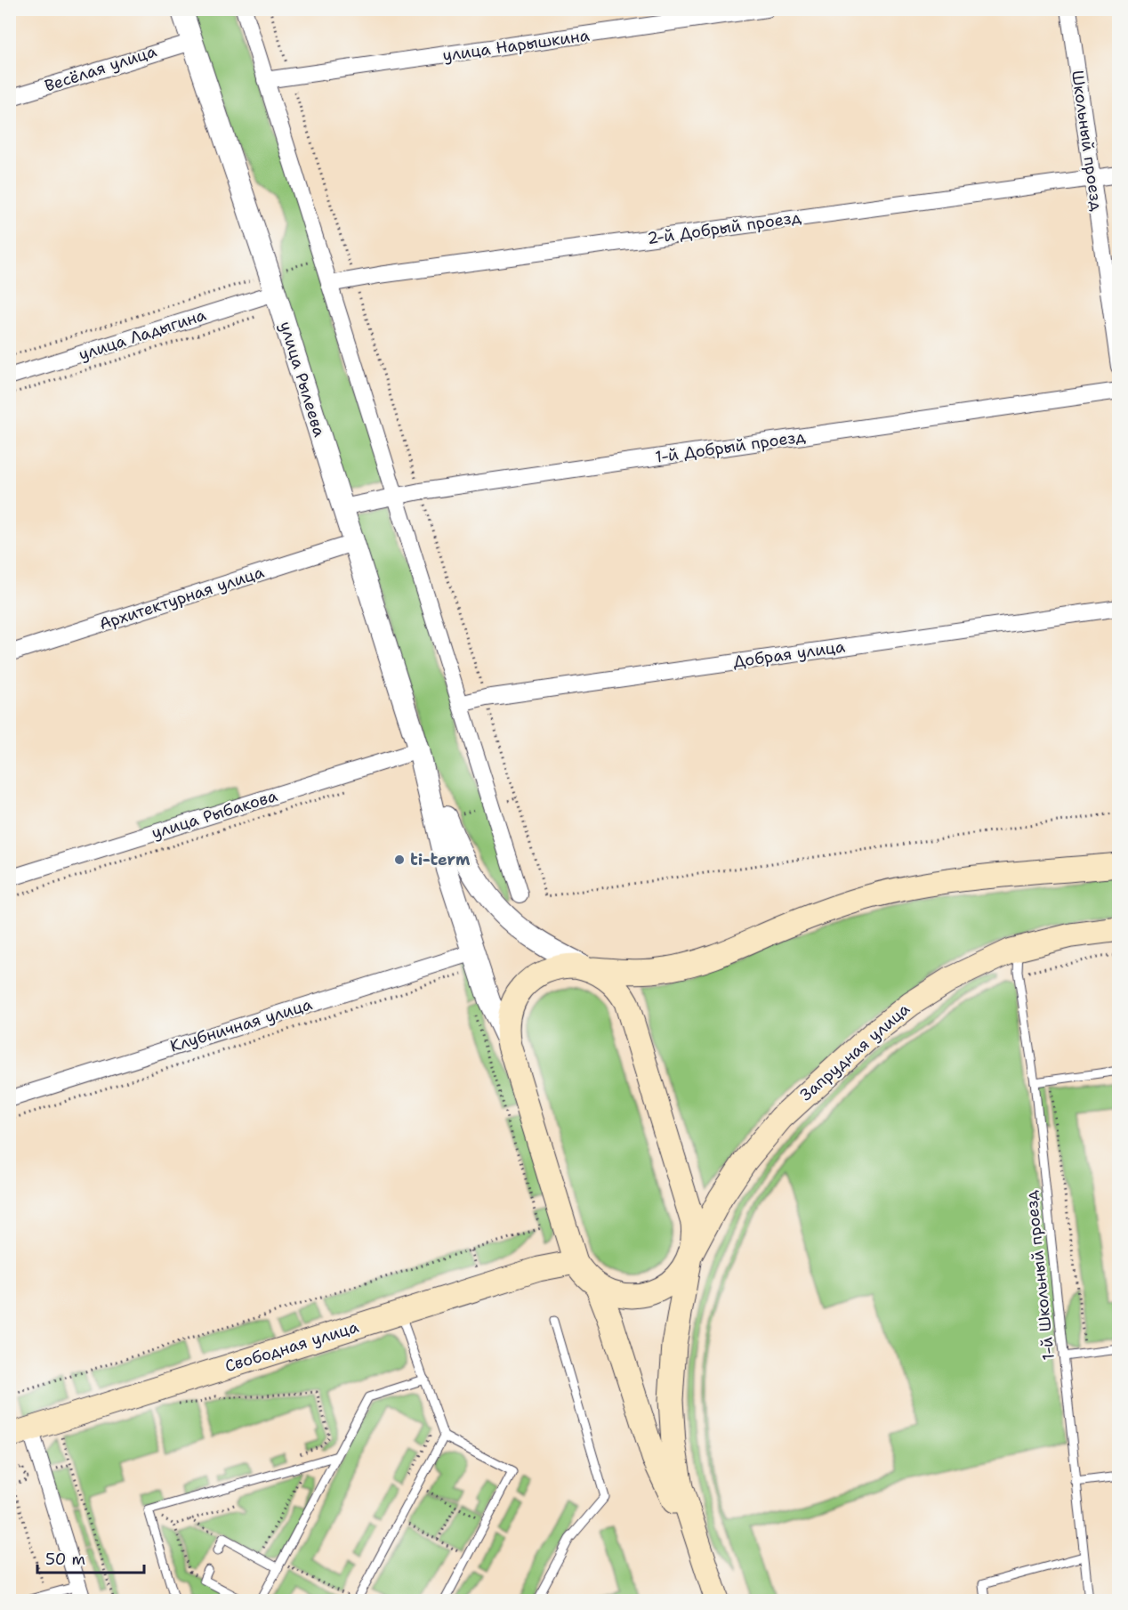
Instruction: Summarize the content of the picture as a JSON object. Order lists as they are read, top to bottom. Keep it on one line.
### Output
{"streets":{"main road":["Запрудная улица","Свободная улица"],"street":["улица Нарышкина","Весёлая улица","Школьный проезд","2-й Добрый проезд","улица Ладыгина","улица Рылеева","1-й Добрый проезд","Архитектурная улица","Добрая улица","улица Рыбакова","Клубничная улица"],"lane":["1-й Школьный проезд"]},"crossings":[["Весёлая улица","улица Рылеева"],["Школьный проезд","2-й Добрый проезд"],["улица Ладыгина","улица Рылеева"],["улица Рылеева","1-й Добрый проезд"],["улица Рылеева","Архитектурная улица"],["улица Рылеева","улица Рыбакова"],["улица Рылеева","Клубничная улица"],["Запрудная улица","1-й Школьный проезд"]],"places":["ti-term"],"scale_bar":"50 m"}
